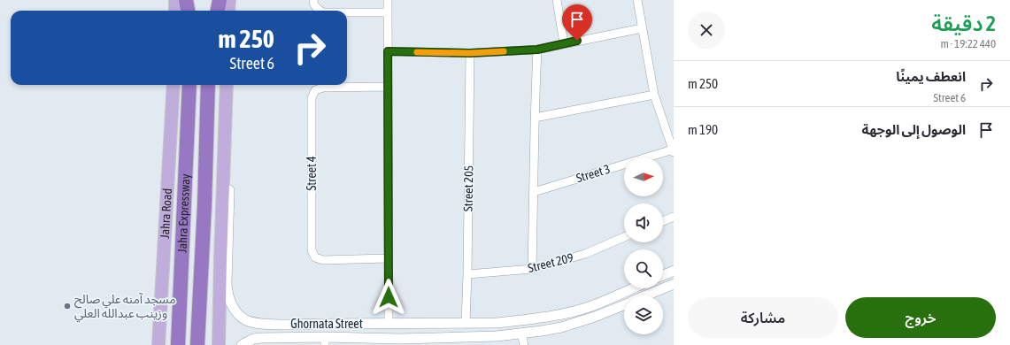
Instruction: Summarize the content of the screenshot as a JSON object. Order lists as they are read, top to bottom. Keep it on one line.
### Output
{"streets":{"highway":["Jahra Expressway"],"main road":["Jahra Road"],"street":["Street 4","Street 3","Street 205","Street 209","Ghornata Street"]},"crossings":[["Street 205","Street 209"],["Street 205","Ghornata Street"]],"places":["مسجد آمنه علي صالح وزينب عبدالله العلي"],"north":"right","page":{"heading":["2 دقيقة","440 m · 19:22"],"turn":["250 m","Street 6"],"list":[{"name":"انعطف يمينًا","note":"Street 6","value":"250 m"},{"name":"الوصول إلى الوجهة","value":"190 m"}],"buttons":["خروج","مشاركة"]}}
